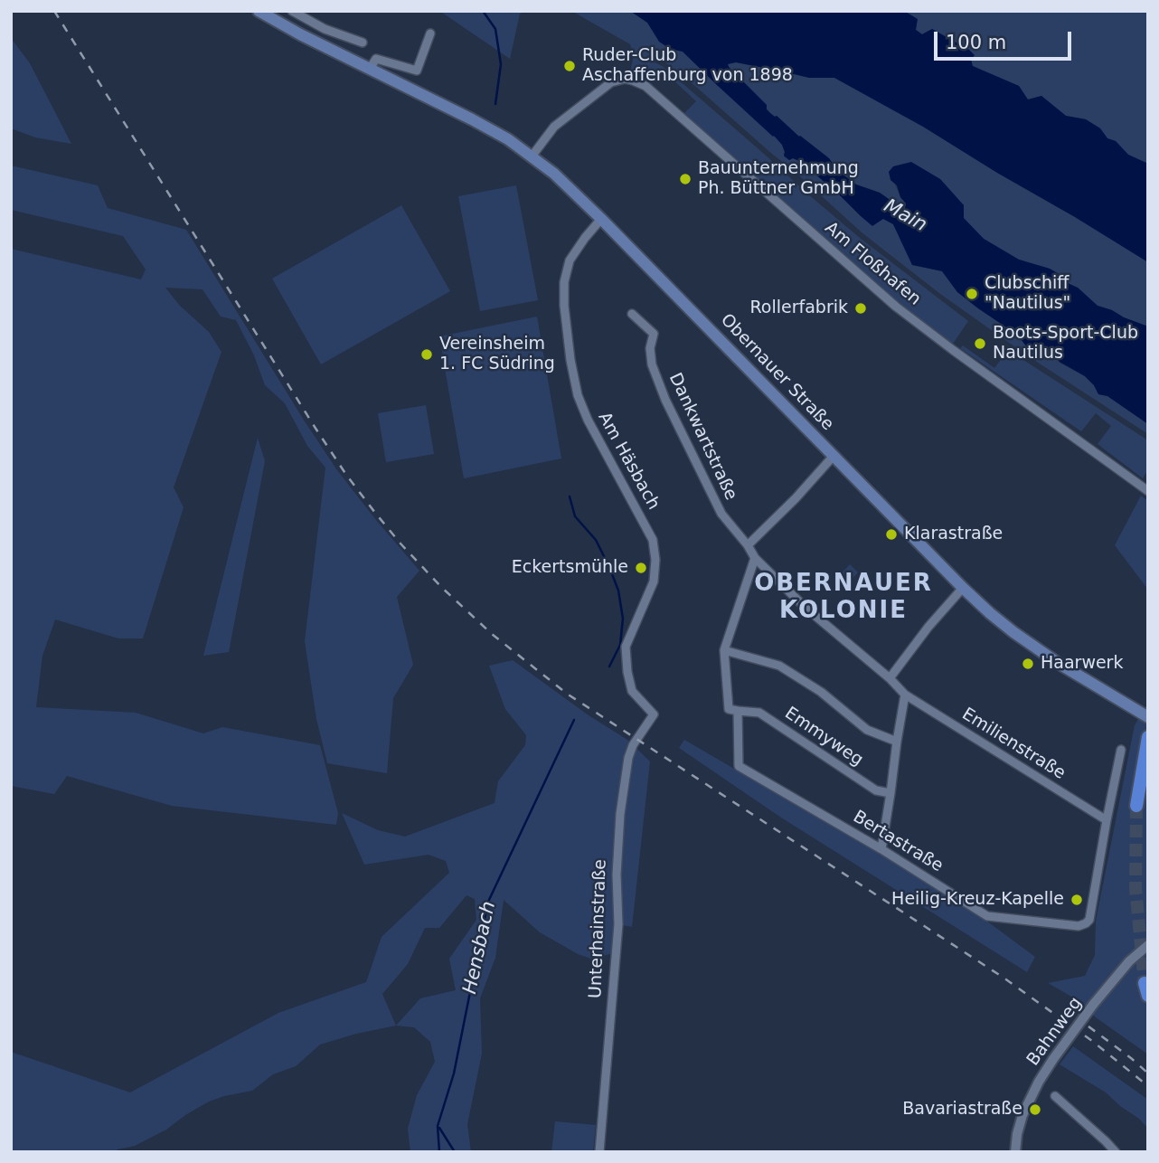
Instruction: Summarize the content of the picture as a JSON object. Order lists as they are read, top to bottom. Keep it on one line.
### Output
{"streets":{"main road":["Obernauer Straße"],"street":["Am Floßhafen","Dankwartstraße","Am Häsbach","Emmyweg","Emilienstraße","Bertastraße","Unterhainstraße","Bahnweg"]},"crossings":[["Am Floßhafen","Obernauer Straße"],["Obernauer Straße","Am Häsbach"],["Dankwartstraße","Emilienstraße"],["Am Häsbach","Unterhainstraße"],["Emmyweg","Bertastraße"],["Emilienstraße","Bertastraße"]],"districts":["OBERNAUER KOLONIE"],"water":["Main","Hensbach"],"places":["Ruder-Club Aschaffenburg von 1898","Bauunternehmung Ph. Büttner GmbH","Clubschiff \"Nautilus\"","Rollerfabrik","Boots-Sport-Club Nautilus","Vereinsheim 1. FC Südring","Klarastraße","Eckertsmühle","Haarwerk","Heilig-Kreuz-Kapelle","Bavariastraße"],"scale_bar":"100 m"}
